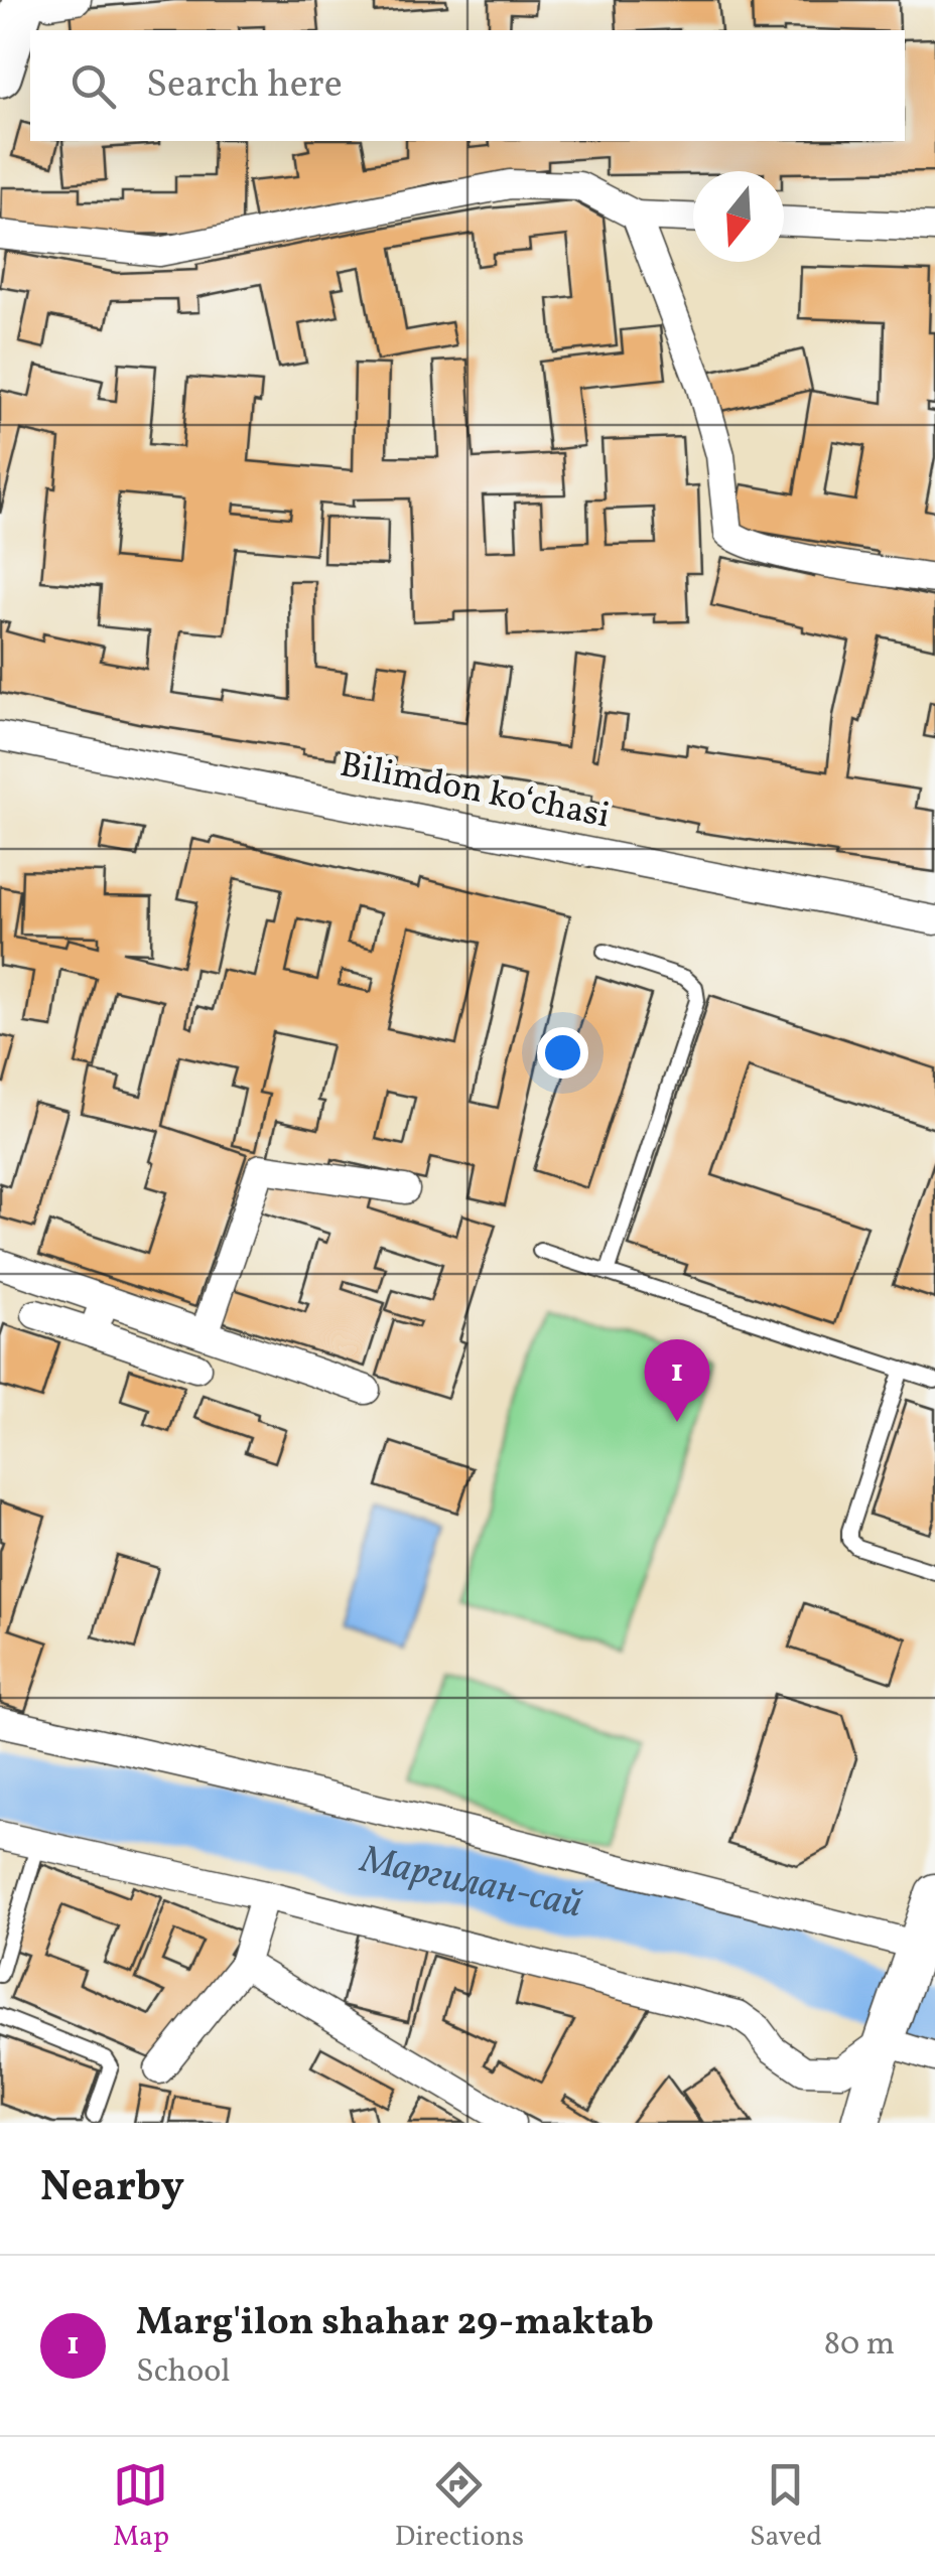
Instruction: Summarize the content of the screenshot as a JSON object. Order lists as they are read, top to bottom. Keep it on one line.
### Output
{"streets":{"street":["Bilimdon koʻchasi"]},"water":["Маргилан-сай"],"north":"bottom","page":{"search":"Search here","pins":"1","heading":"Nearby","list":[{"mark":"1","name":"Marg'ilon shahar 29-maktab","note":"School","value":"80 m"}],"nav":["Map","Directions","Saved"]}}
